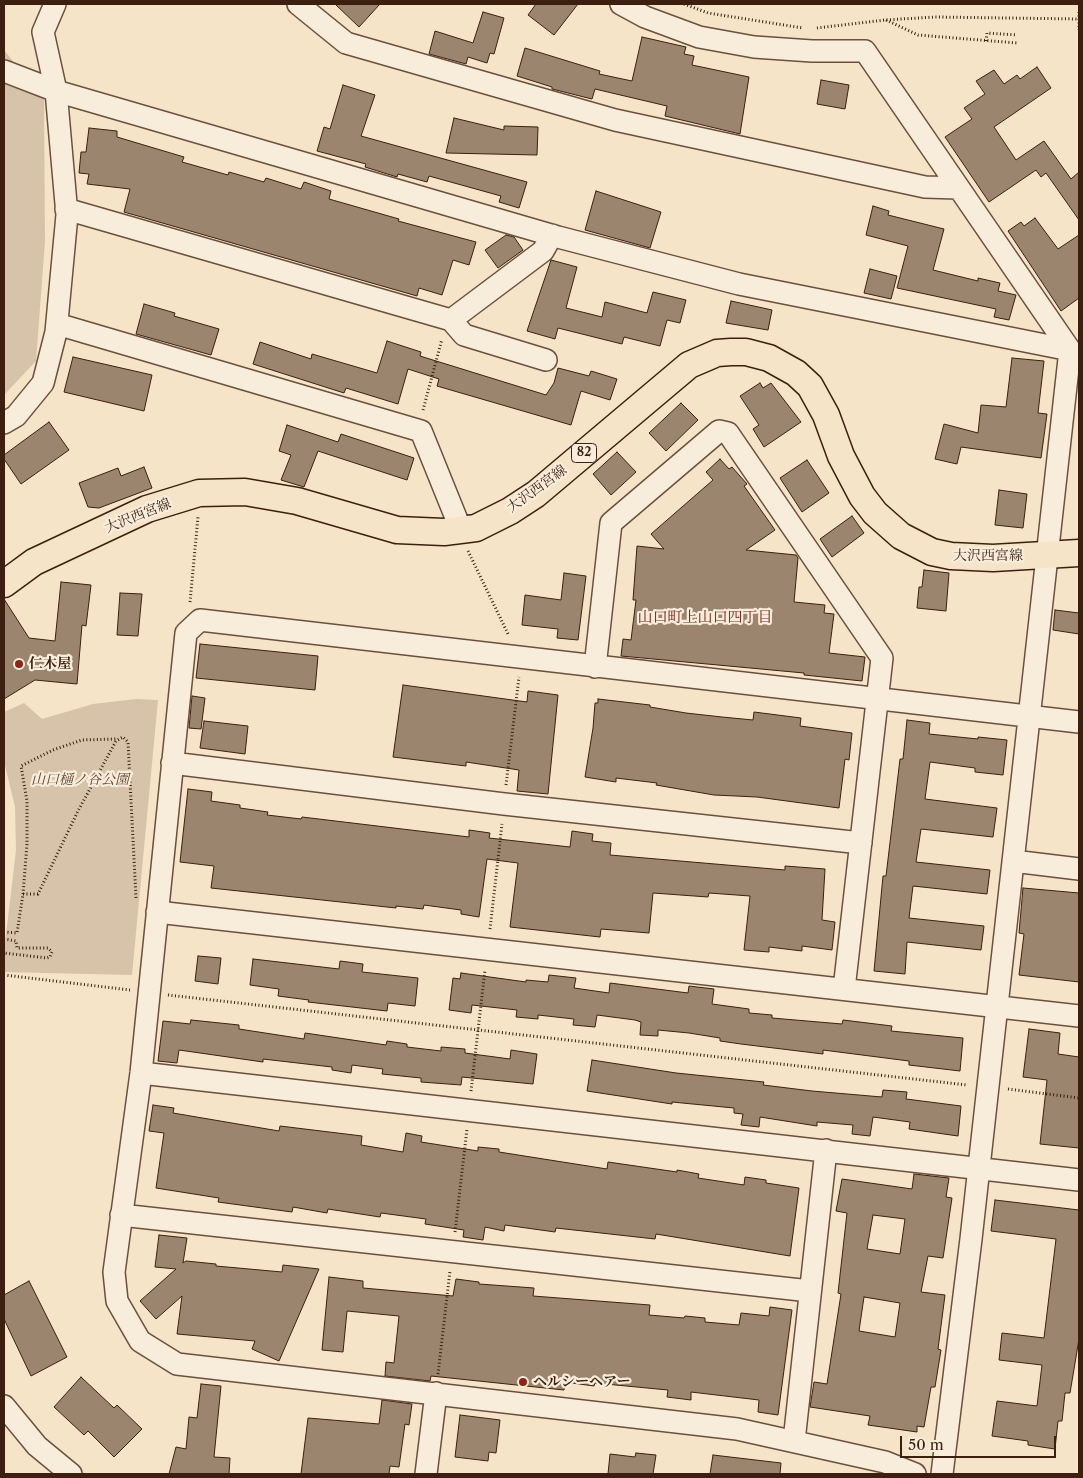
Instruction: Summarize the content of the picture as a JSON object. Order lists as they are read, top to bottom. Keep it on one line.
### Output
{"streets":{"main road":["82","大沢西宮線"]},"districts":["山口町上山口四丁目"],"parks":["山口樋ノ谷公園"],"places":["仁木屋","ヘルシーヘアー"],"scale_bar":"50 m"}
